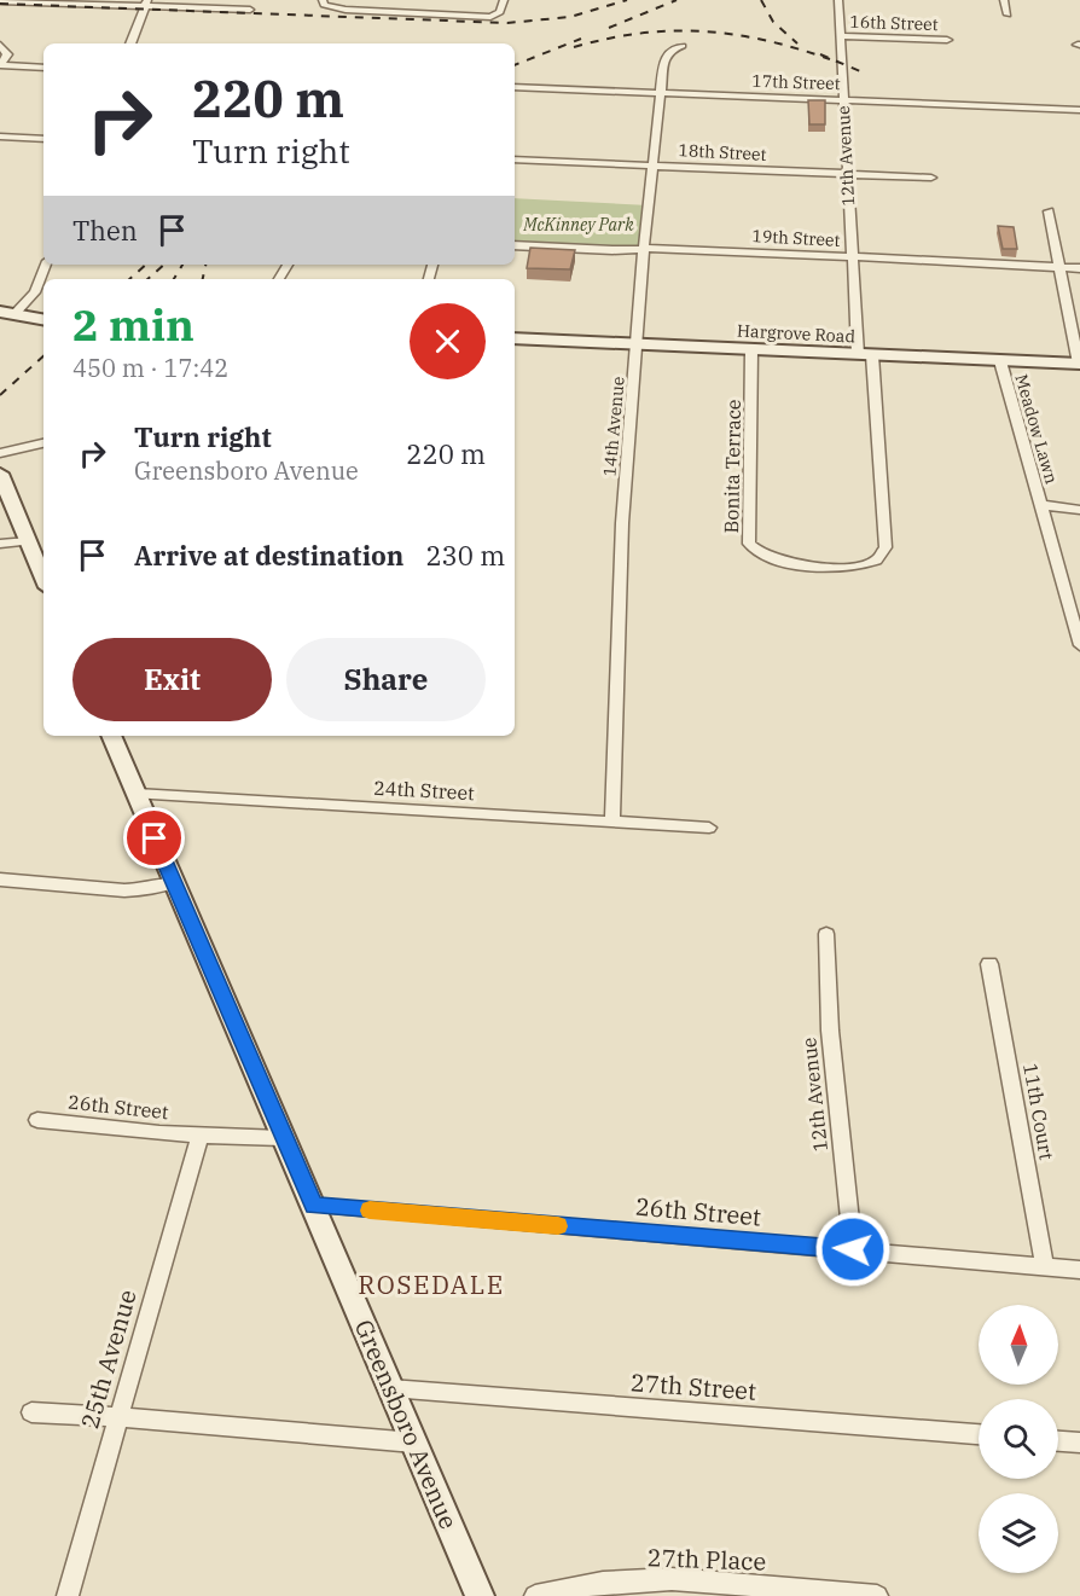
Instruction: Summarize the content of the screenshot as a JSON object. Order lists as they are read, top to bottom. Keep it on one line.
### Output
{"streets":{"main road":["Hargrove Road","Greensboro Avenue"],"street":["16th Street","17th Street","18th Street","12th Avenue","19th Street","14th Avenue","Meadow Lawn","Bonita Terrace","24th Street","26th Street","11th Court","25th Avenue","27th Street","27th Place"]},"crossings":[["16th Street","12th Avenue"],["17th Street","12th Avenue"],["17th Street","14th Avenue"],["18th Street","12th Avenue"],["18th Street","14th Avenue"],["12th Avenue","19th Street"],["12th Avenue","Hargrove Road"],["12th Avenue","Bonita Terrace"],["12th Avenue","26th Street"],["19th Street","14th Avenue"],["Hargrove Road","14th Avenue"],["Hargrove Road","Meadow Lawn"],["Hargrove Road","Bonita Terrace"],["14th Avenue","24th Street"],["24th Street","Greensboro Avenue"],["26th Street","11th Court"],["26th Street","25th Avenue"],["26th Street","Greensboro Avenue"],["27th Street","Greensboro Avenue"]],"districts":["ROSEDALE"],"parks":["McKinney Park"],"north":"top","page":{"turn":["220 m","Turn right"],"then":"Then","heading":["2 min","450 m · 17:42"],"list":[{"name":"Turn right","note":"Greensboro Avenue","value":"220 m"},{"name":"Arrive at destination","value":"230 m"}],"buttons":["Exit","Share"]}}
